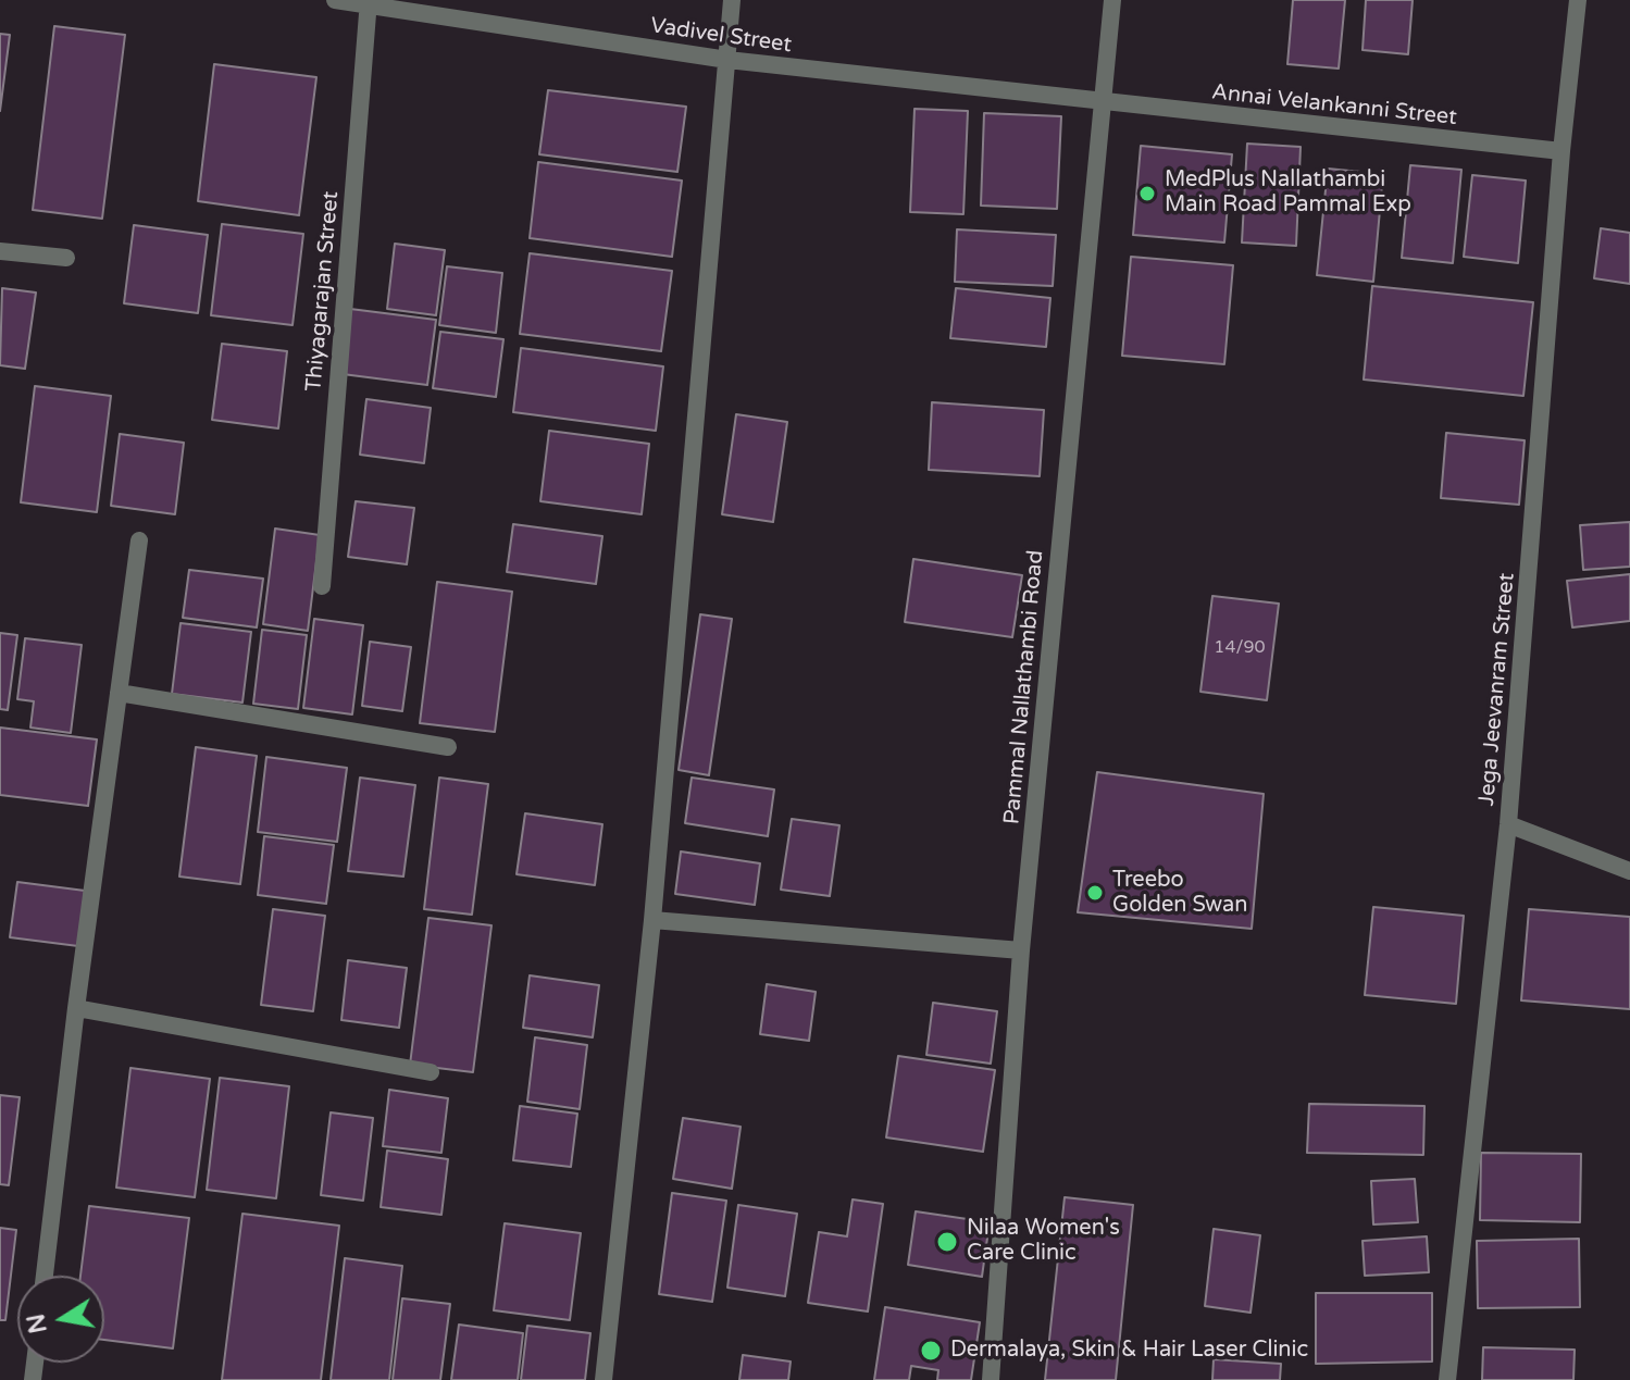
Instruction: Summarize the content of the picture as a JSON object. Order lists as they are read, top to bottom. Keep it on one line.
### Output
{"streets":{"street":["Vadivel Street","Annai Velankanni Street","Thiyagarajan Street","Pammal Nallathambi Road","Jega Jeevanram Street"]},"crossings":[["Vadivel Street","Annai Velankanni Street"],["Vadivel Street","Thiyagarajan Street"],["Vadivel Street","Pammal Nallathambi Road"],["Annai Velankanni Street","Pammal Nallathambi Road"],["Annai Velankanni Street","Jega Jeevanram Street"]],"places":["MedPlus Nallathambi Main Road Pammal Exp","Treebo Golden Swan","Nilaa Women's Care Clinic","Dermalaya, Skin & Hair Laser Clinic"],"house_numbers":["14/90"],"north":"left"}
